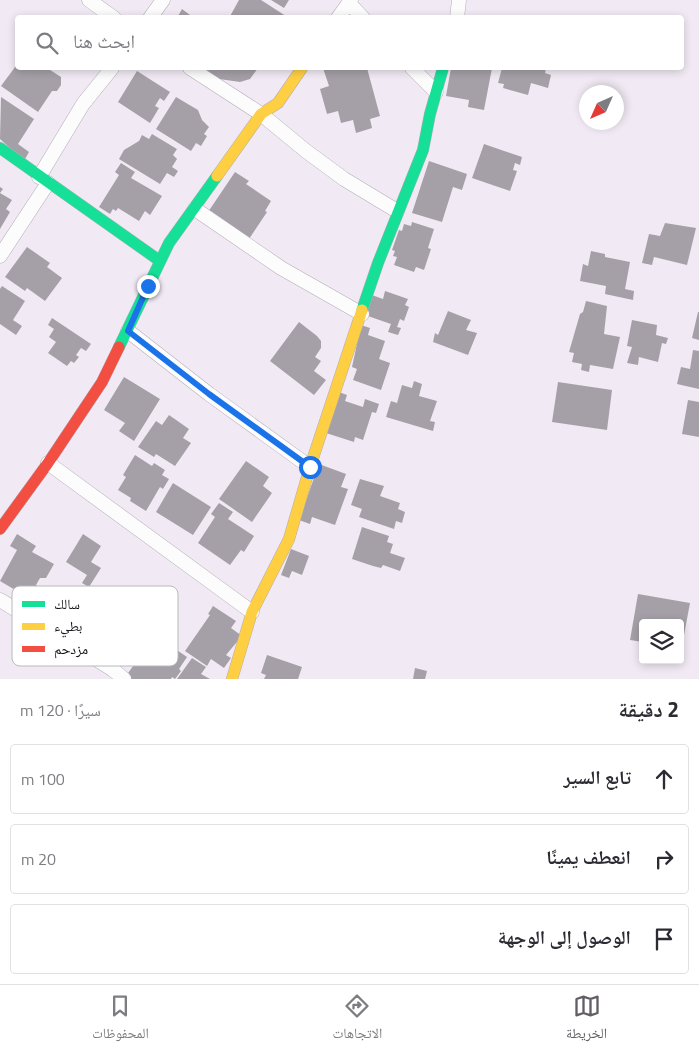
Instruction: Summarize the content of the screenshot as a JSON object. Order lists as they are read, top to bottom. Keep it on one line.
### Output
{"legend":["سالك","بطيء","مزدحم"],"north":"bottom left","page":{"search":"ابحث هنا","heading":["2 دقيقة","سيرًا · 120 m"],"list":[["تابع السير","100 m"],["انعطف يمينًا","20 m"],"الوصول إلى الوجهة"],"nav":["الخريطة","الاتجاهات","المحفوظات"]}}
